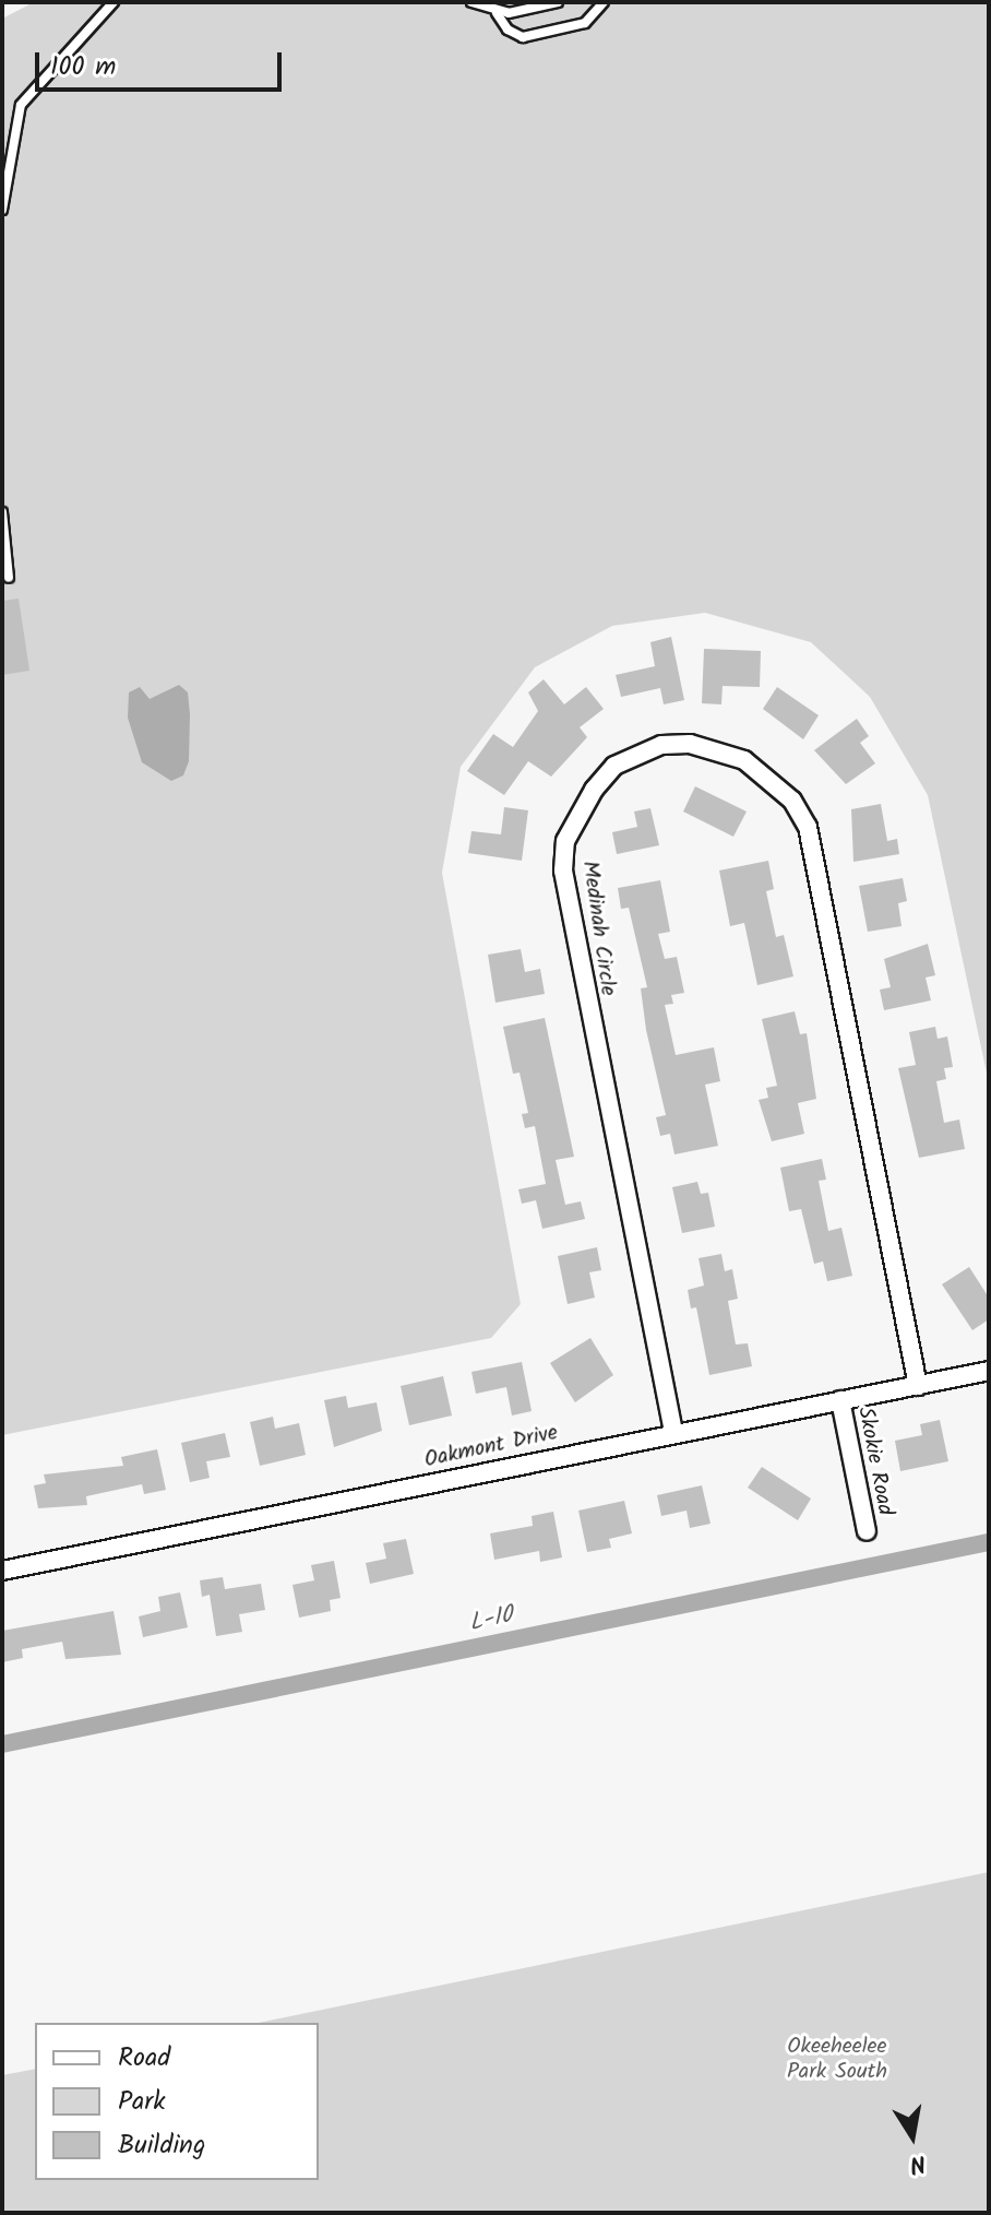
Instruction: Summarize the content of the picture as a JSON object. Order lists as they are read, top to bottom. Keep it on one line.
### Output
{"streets":{"street":["Medinah Circle","Oakmont Drive","Skokie Road"]},"crossings":[["Medinah Circle","Oakmont Drive"],["Oakmont Drive","Skokie Road"]],"water":["L-10"],"parks":["Okeeheelee Park South"],"legend":["Road","Park","Building"],"scale_bar":"100 m","north":"bottom"}
